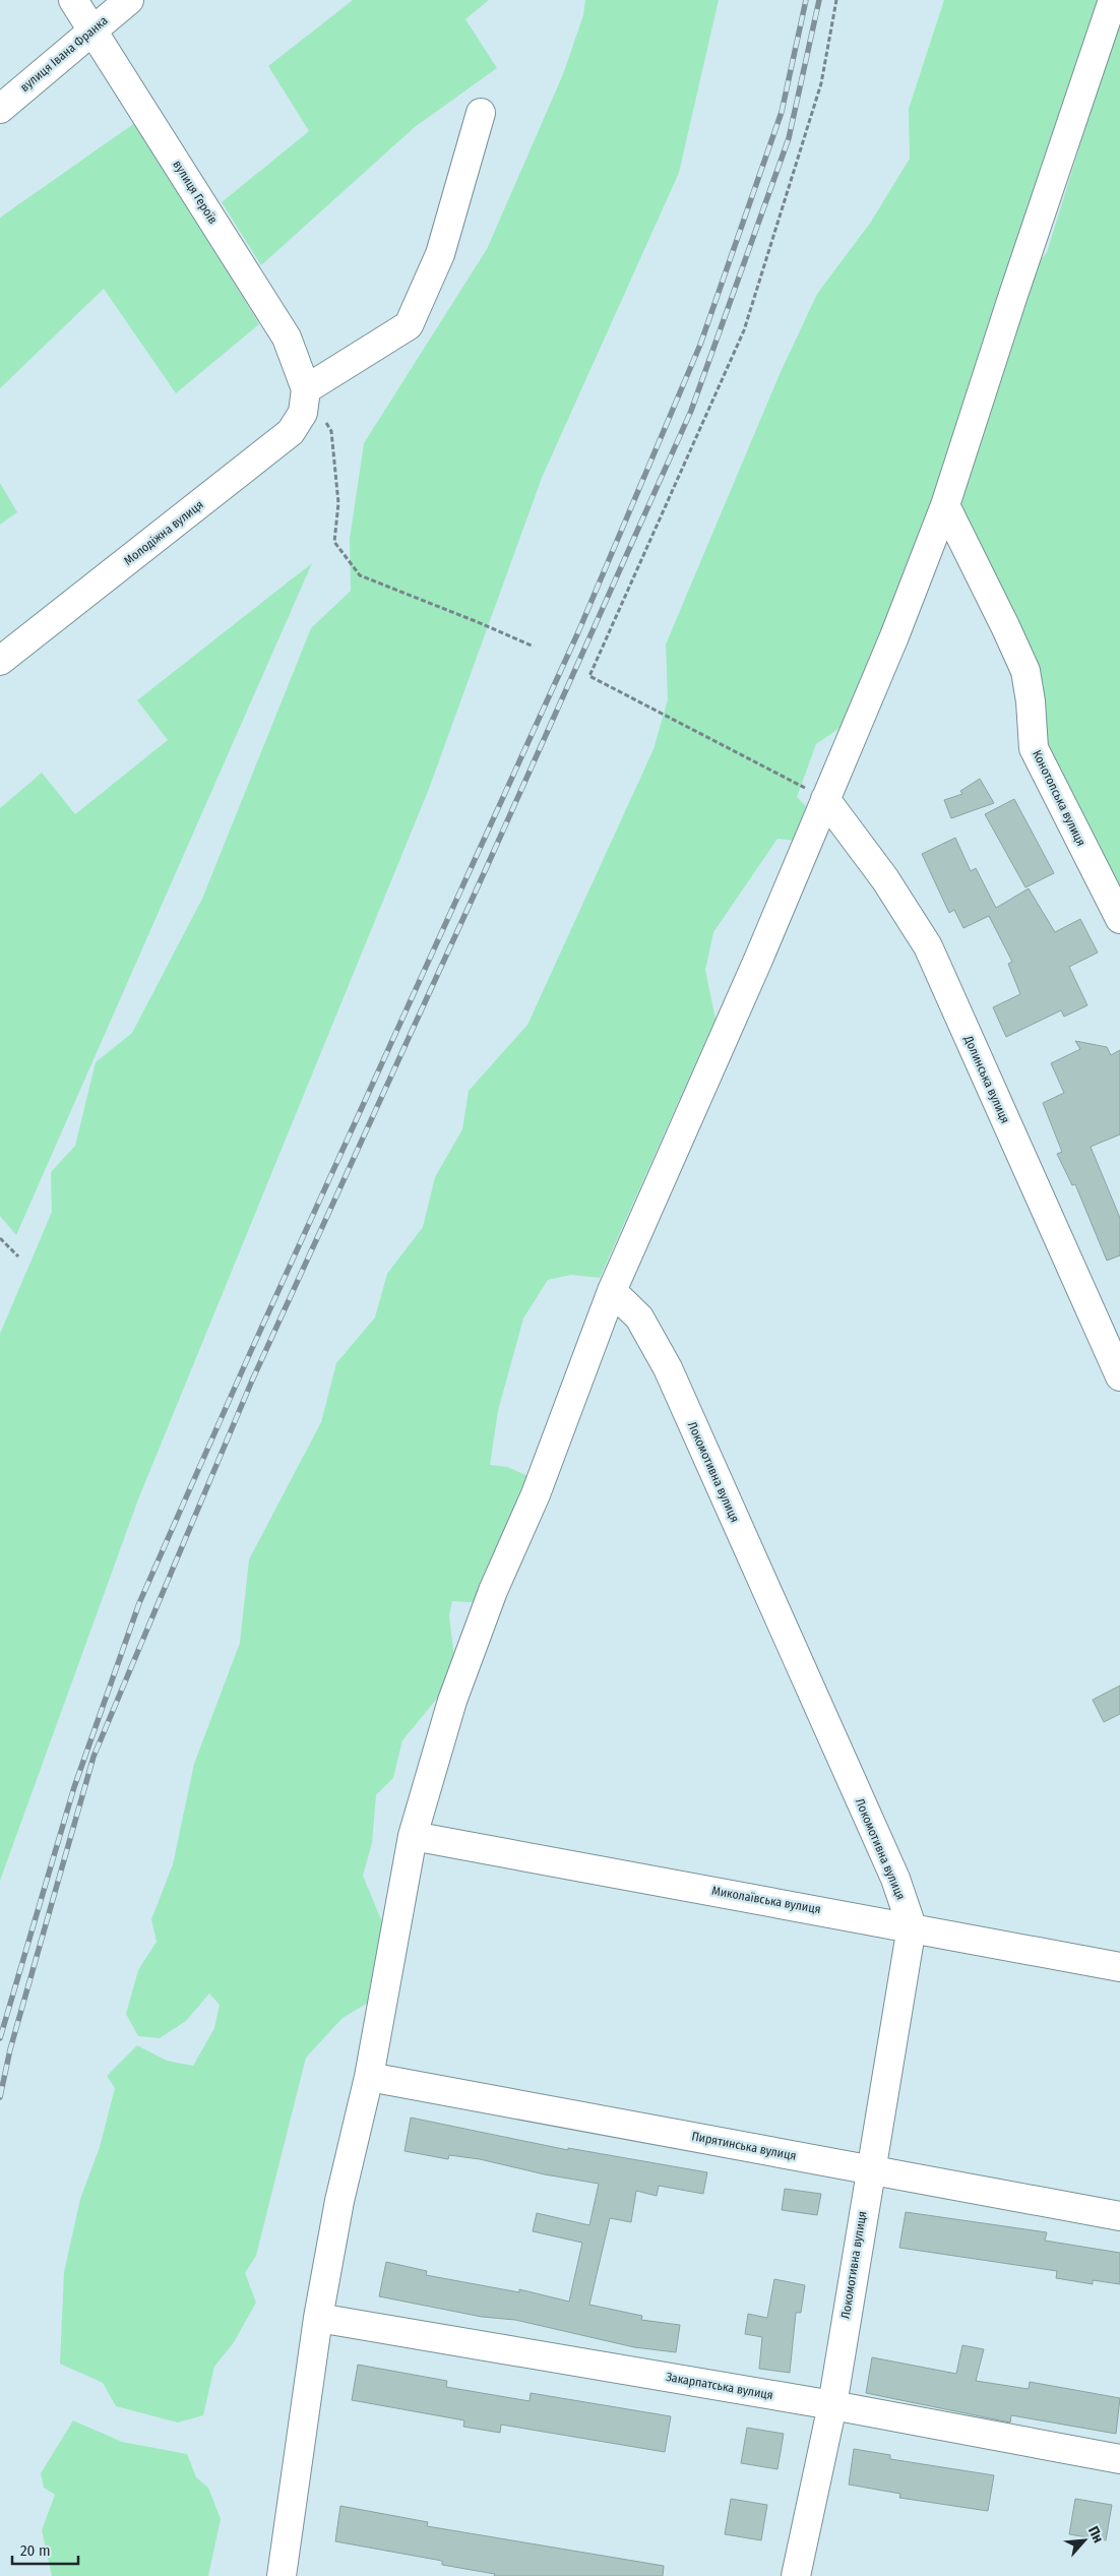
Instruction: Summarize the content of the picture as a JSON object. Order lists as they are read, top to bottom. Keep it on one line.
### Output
{"streets":{"street":["вулиця Івана Франка","вулиця Героїв","Молодіжна вулиця","Конотопська вулиця","Долинська вулиця","Локомотивна вулиця","Миколаївська вулиця","Пирятинська вулиця","Закарпатська вулиця"]},"crossings":[["вулиця Івана Франка","вулиця Героїв"],["вулиця Героїв","Молодіжна вулиця"],["Локомотивна вулиця","Миколаївська вулиця"],["Локомотивна вулиця","Пирятинська вулиця"],["Локомотивна вулиця","Закарпатська вулиця"]],"scale_bar":"20 m","north":"top right"}
